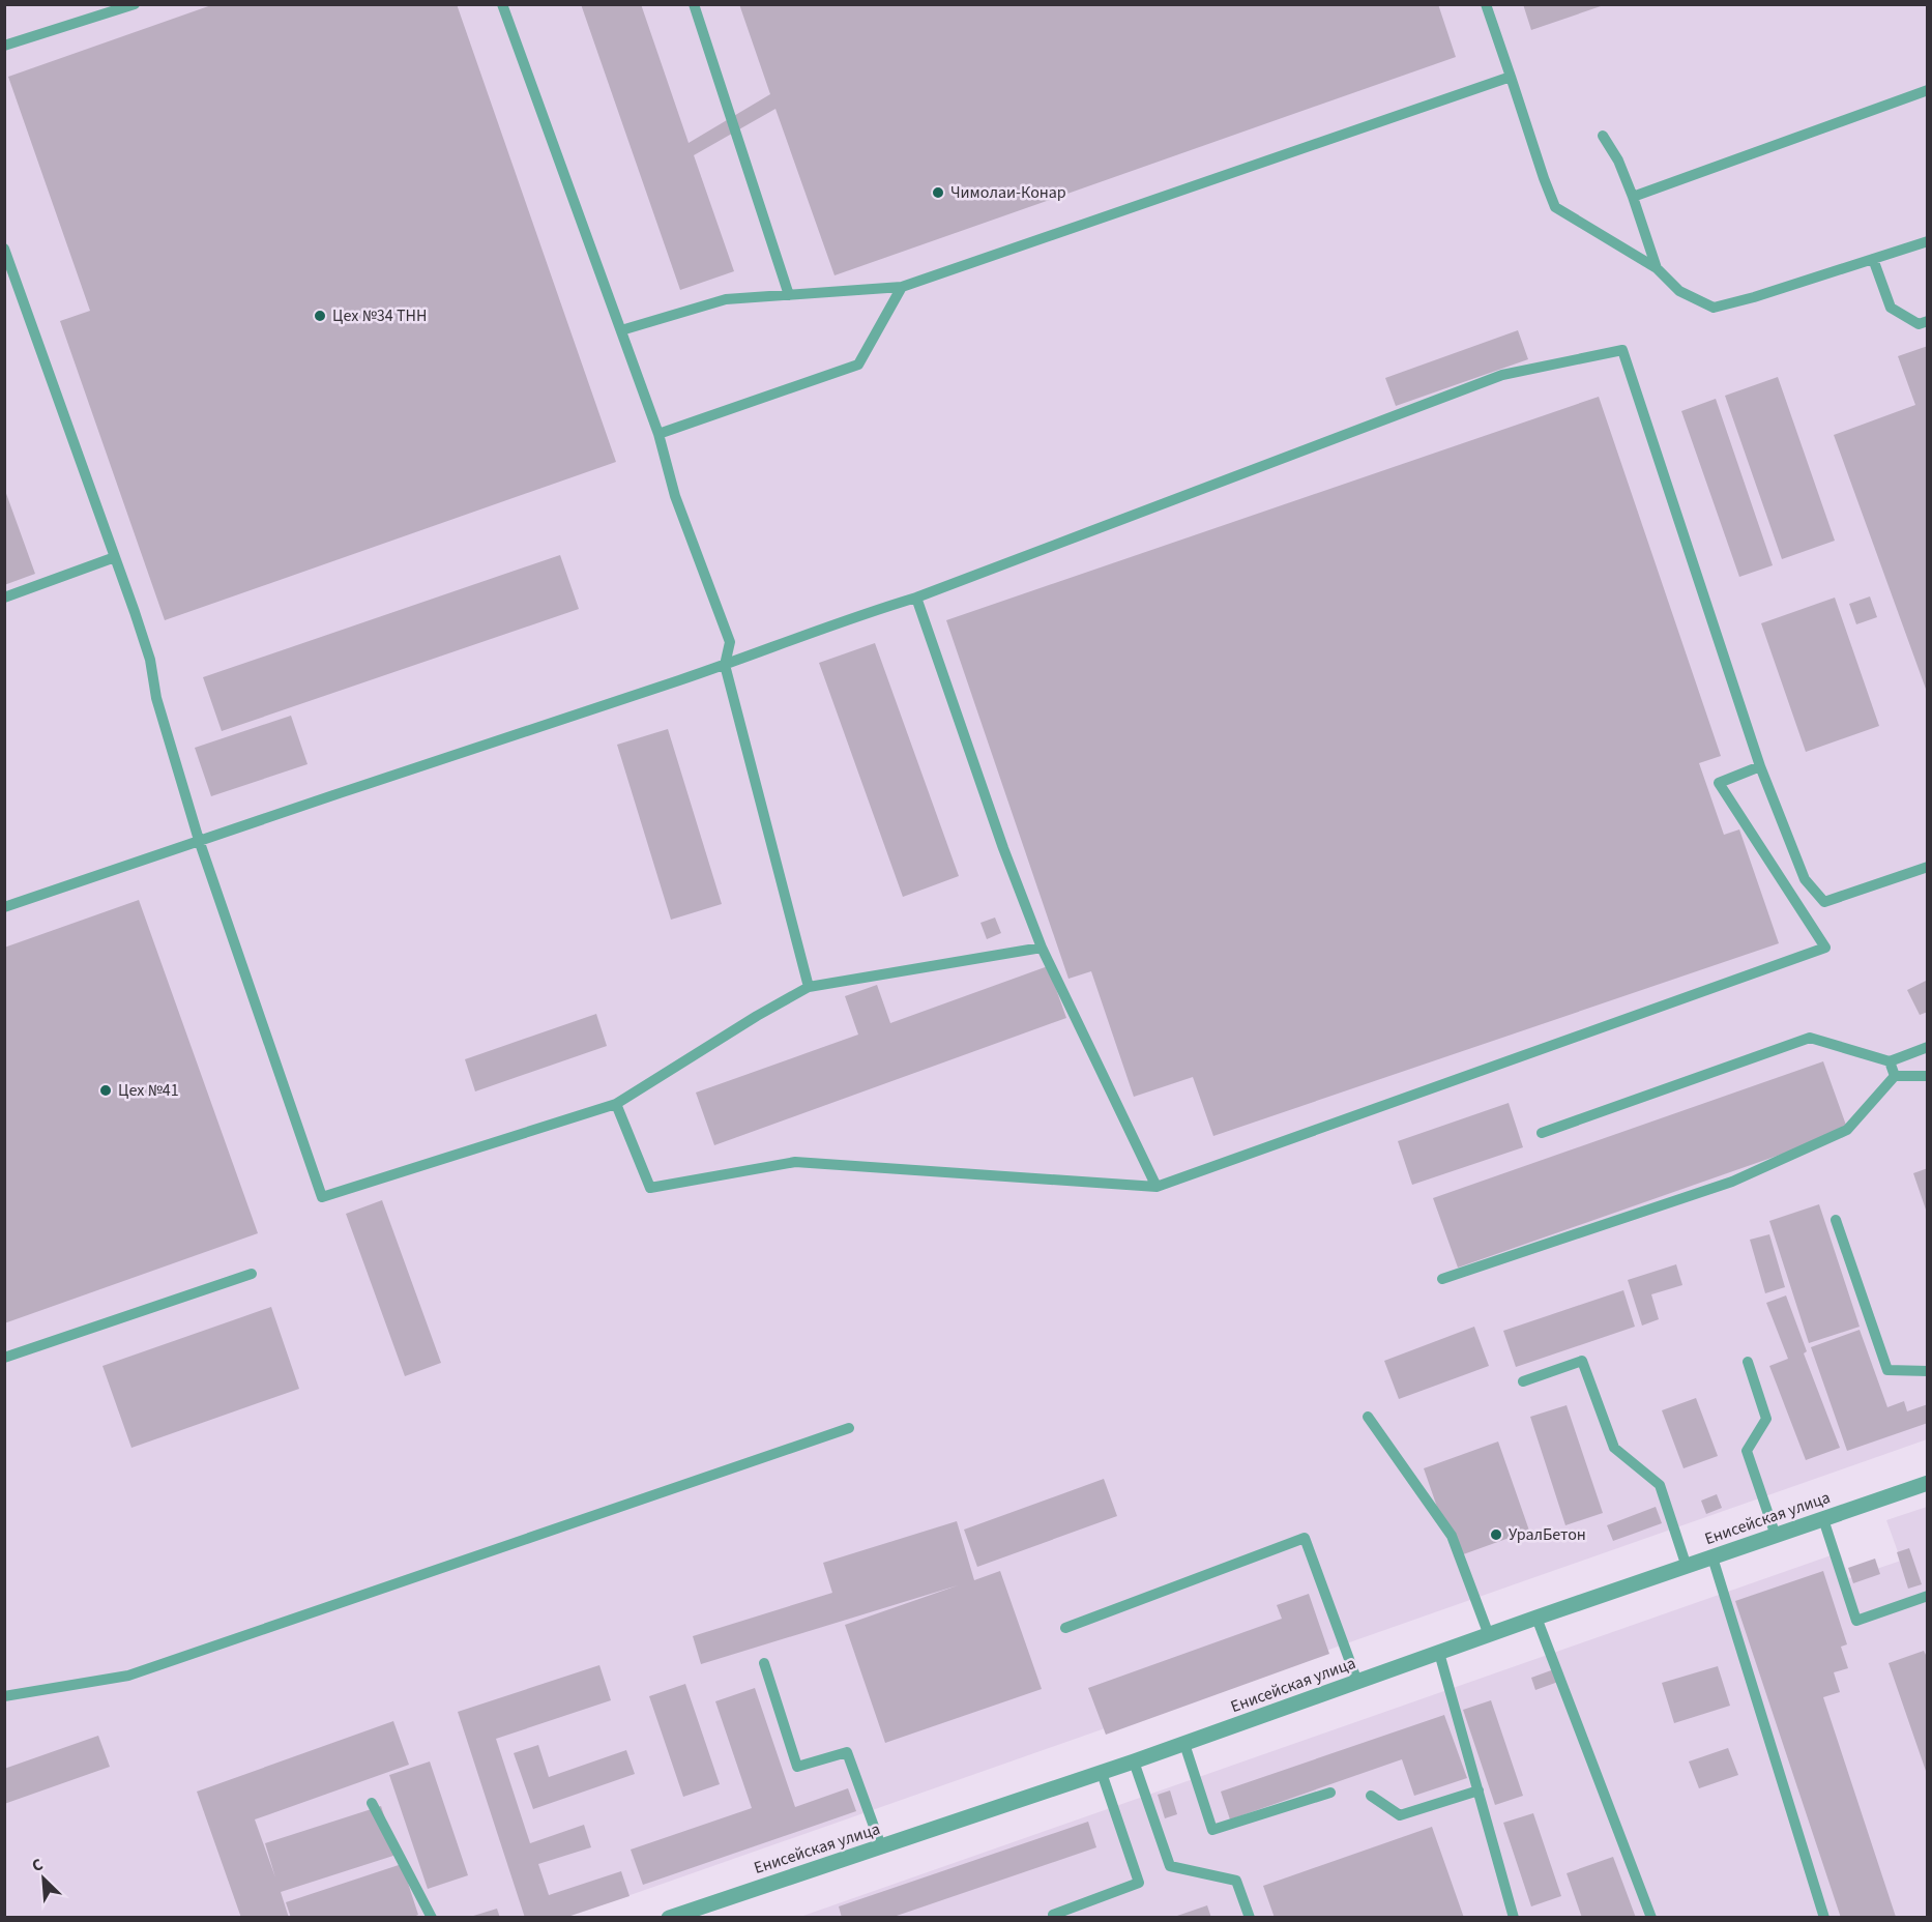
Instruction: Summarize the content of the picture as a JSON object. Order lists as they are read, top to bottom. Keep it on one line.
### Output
{"streets":{"street":["Енисейская улица"]},"places":["Чимолаи-Конар","Цех №34 ТНН","Цех №41","УралБетон"],"north":"top left"}
